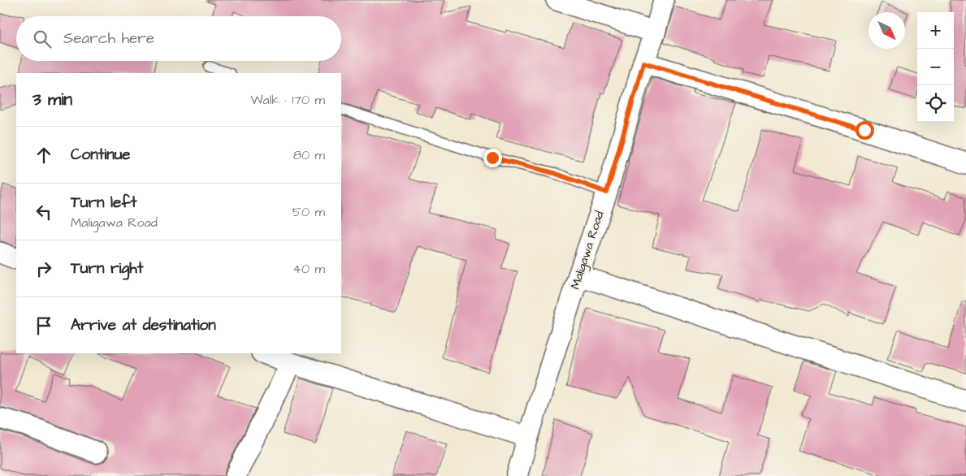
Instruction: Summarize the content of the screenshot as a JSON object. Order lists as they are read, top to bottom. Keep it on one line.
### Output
{"streets":{"street":["Maligawa Road"]},"north":"bottom right","page":{"map_buttons":["+","−"],"search":"Search here","heading":["3 min","Walk · 170 m"],"list":[["Continue","80 m"],["Turn left","Maligawa Road","50 m"],["Turn right","40 m"],"Arrive at destination"]}}
